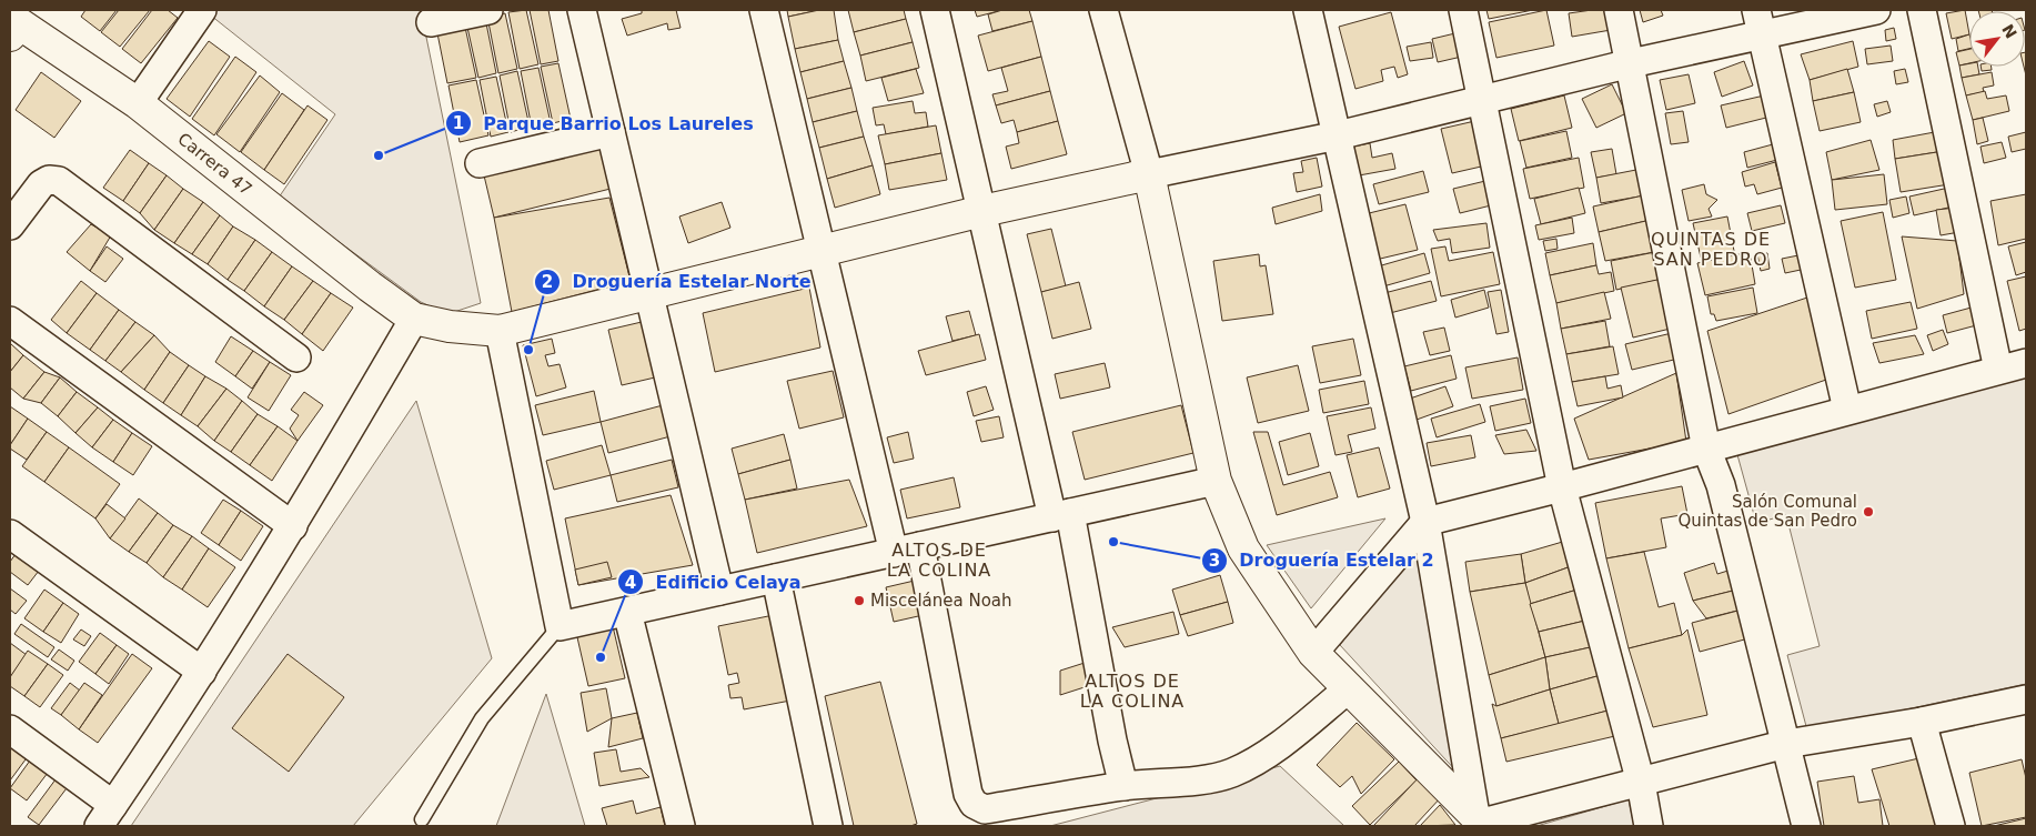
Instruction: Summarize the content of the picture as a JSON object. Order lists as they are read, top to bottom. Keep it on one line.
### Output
{"streets":{"street":["Carrera 47"]},"districts":["QUINTAS DE SAN PEDRO","ALTOS DE LA COLINA","ALTOS DE LA COLINA"],"places":["Parque Barrio Los Laureles","Droguería Estelar Norte","Salón Comunal Quintas de San Pedro","Droguería Estelar 2","Miscelánea Noah","Edificio Celaya"],"north":"top right"}
